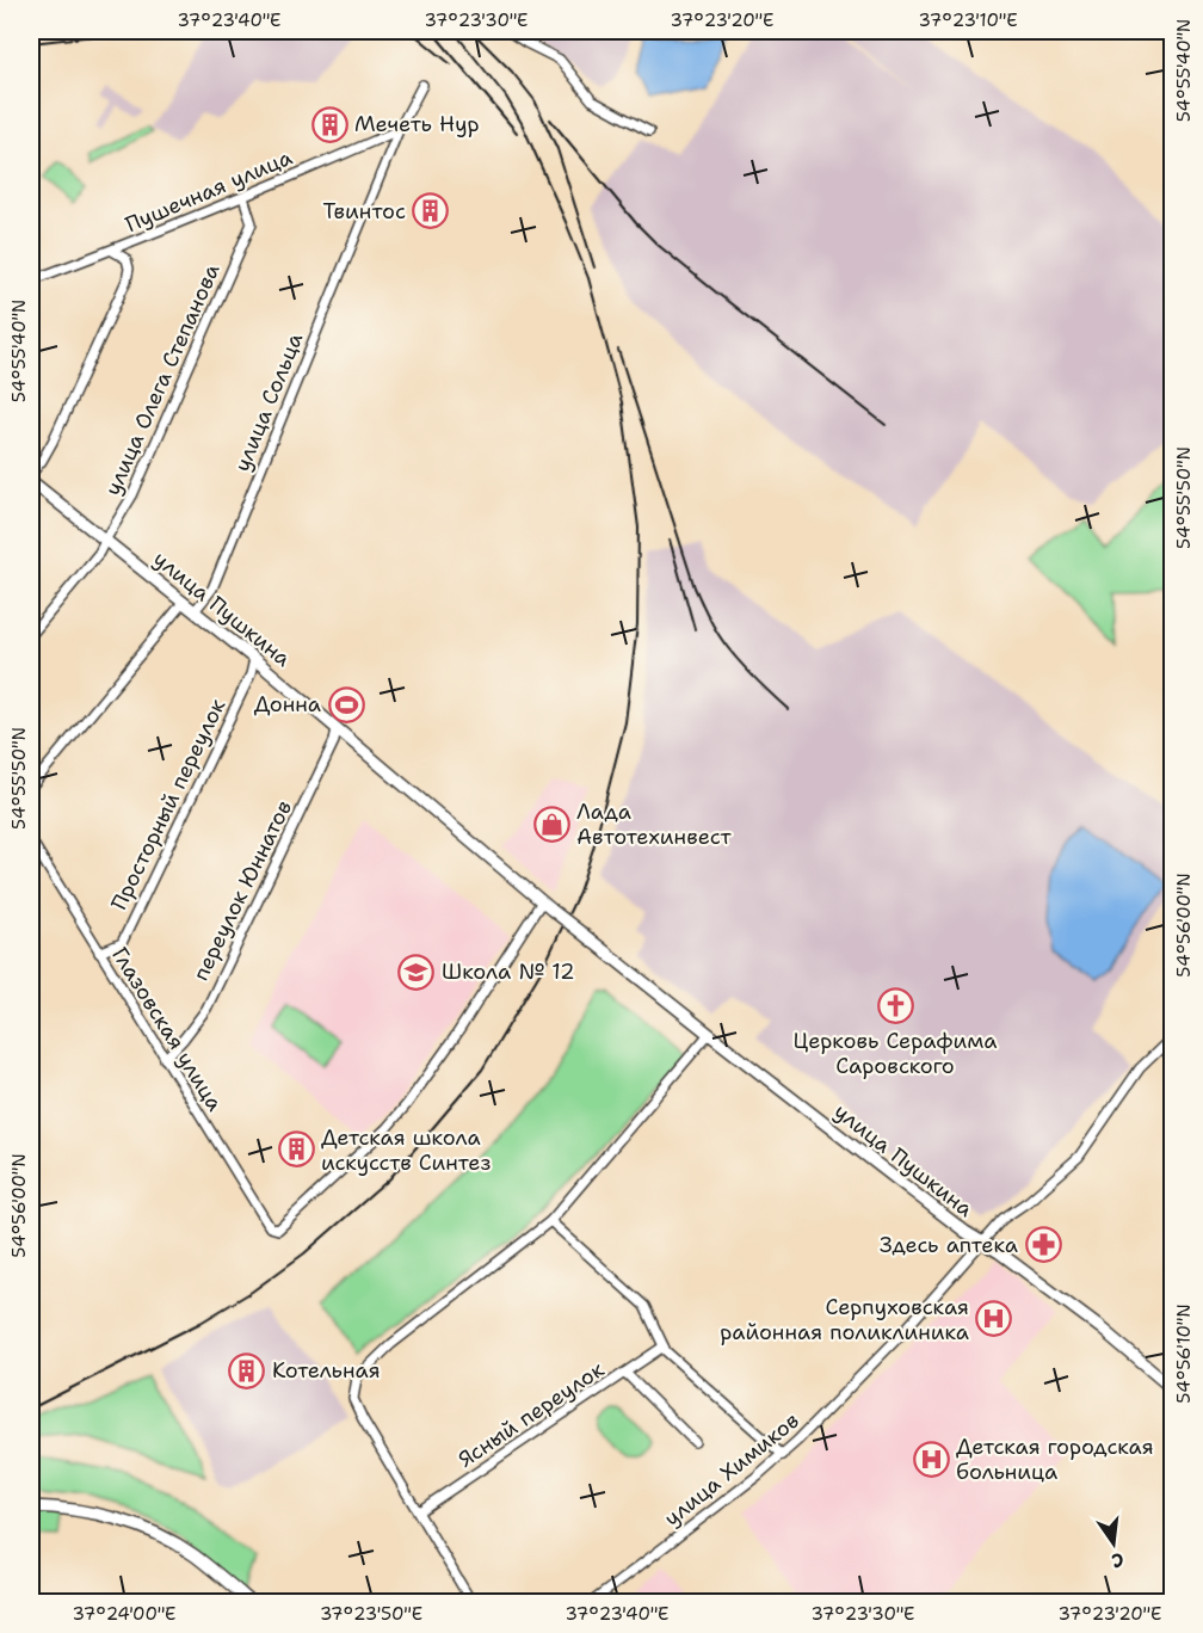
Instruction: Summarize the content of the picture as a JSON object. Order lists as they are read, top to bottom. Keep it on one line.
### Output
{"streets":{"street":["Пушечная улица","улица Олега Степанова","улица Сольца","улица Пушкина","Просторный переулок","переулок Юннатов","Глазовская улица","Ясный переулок","улица Химиков"]},"crossings":[["Пушечная улица","улица Олега Степанова"],["Пушечная улица","улица Сольца"],["улица Олега Степанова","улица Пушкина"],["улица Сольца","улица Пушкина"],["улица Пушкина","Просторный переулок"],["улица Пушкина","переулок Юннатов"],["улица Пушкина","Глазовская улица"],["улица Пушкина","улица Химиков"],["Просторный переулок","Глазовская улица"],["переулок Юннатов","Глазовская улица"]],"places":{"building":["Мечеть Нур","Твинтос","Детская школа искусств Синтез","Котельная"],"sports":["Донна"],"shop":["Лада Автотехинвест"],"school or university":["Школа № 12"],"church":["Церковь Серафима Саровского"],"pharmacy":["Здесь аптека"],"hospital":["Серпуховская районная поликлиника","Детская городская больница"]},"north":"bottom","coordinates":["37°23'40\"E","37°23'30\"E","37°23'20\"E","37°23'10\"E","54°55'40\"N","54°55'50\"N","54°56'00\"N","54°56'10\"N","37°24'00\"E","37°23'50\"E"]}
